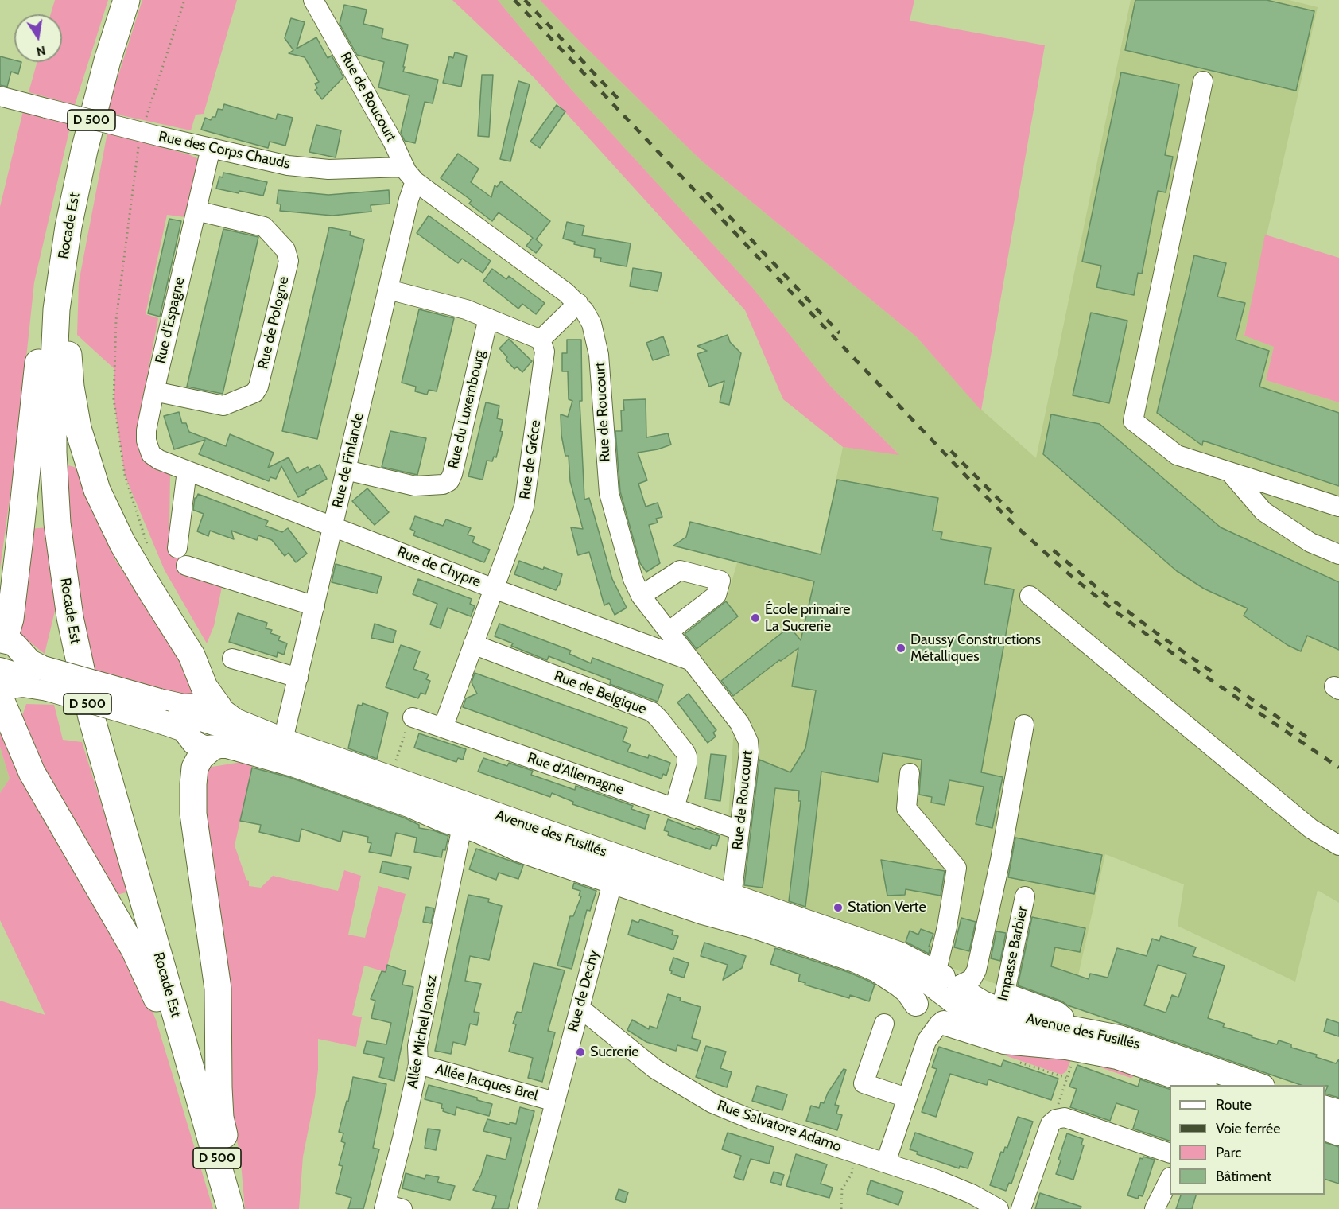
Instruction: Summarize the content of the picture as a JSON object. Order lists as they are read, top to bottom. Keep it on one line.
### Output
{"streets":{"highway":["D 500","Rocade Est"],"main road":["Avenue des Fusillés"],"street":["Rue de Roucourt","Rue des Corps Chauds","Rue d'Espagne","Rue de Pologne","Rue du Luxembourg","Rue de Gréce","Rue de Finlande","Rue de Chypre","Rue de Belgique","Rue d'Allemagne","Impasse Barbier","Rue de Dechy","Allée Michel Jonasz","Allée Jacques Brel","Rue Salvatore Adamo"]},"crossings":[["Rue de Roucourt","Rue des Corps Chauds"],["Rue de Roucourt","Rue de Finlande"],["Rue de Roucourt","Rue de Chypre"],["Rue de Roucourt","Rue d'Allemagne"],["Rue de Roucourt","Avenue des Fusillés"],["Rue des Corps Chauds","Rue d'Espagne"],["Rue des Corps Chauds","Rue de Finlande"],["Rue d'Espagne","Rue de Pologne"],["Rue d'Espagne","Rue de Chypre"],["Rue du Luxembourg","Rue de Finlande"],["Rue de Gréce","Rue de Chypre"],["Rue de Gréce","Rue de Belgique"],["Rue de Gréce","Rue d'Allemagne"],["Rue de Finlande","Rue de Chypre"],["Rue de Finlande","Avenue des Fusillés"],["Rue de Belgique","Rue d'Allemagne"],["Avenue des Fusillés","Impasse Barbier"],["Avenue des Fusillés","Rue de Dechy"],["Avenue des Fusillés","Allée Michel Jonasz"],["Rue de Dechy","Allée Jacques Brel"],["Rue de Dechy","Rue Salvatore Adamo"],["Allée Michel Jonasz","Allée Jacques Brel"]],"places":["École primaire La Sucrerie","Daussy Constructions Métalliques","Station Verte","Sucrerie"],"legend":["Route","Voie ferrée","Parc","Bâtiment"],"north":"bottom"}
